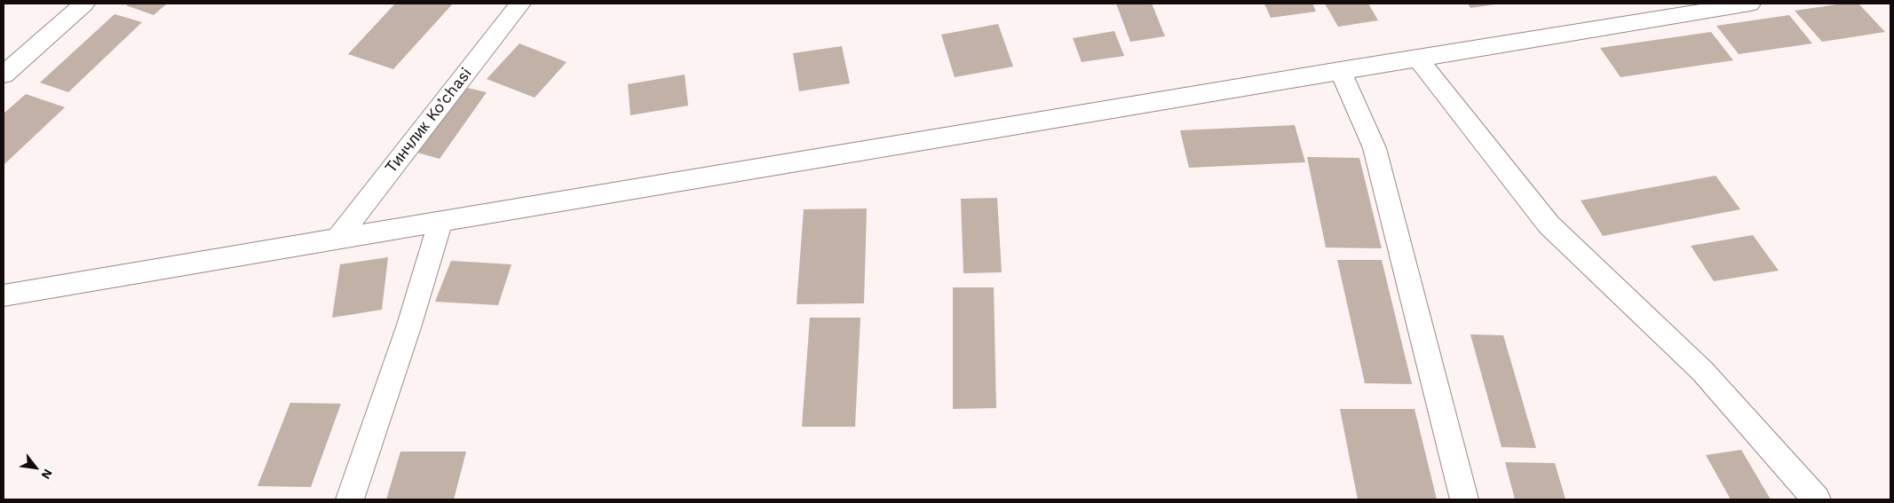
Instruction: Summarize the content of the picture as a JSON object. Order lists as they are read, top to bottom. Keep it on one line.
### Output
{"streets":{"street":["Тинчлик Ko’chasi"]},"north":"bottom right"}
